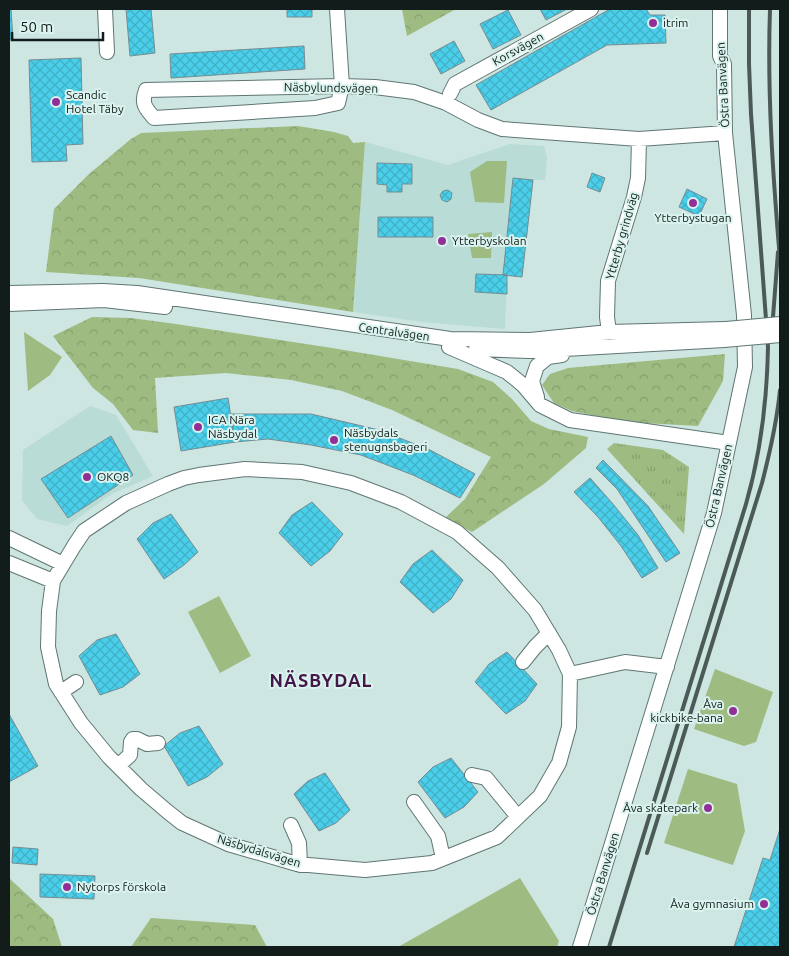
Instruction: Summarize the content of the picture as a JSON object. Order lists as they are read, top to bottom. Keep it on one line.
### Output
{"streets":{"street":["Korsvägen","Östra Banvägen","Näsbylundsvägen","Ytterby grindväg","Centralvägen","Näsbydalsvägen"]},"crossings":[["Östra Banvägen","Näsbylundsvägen"],["Näsbylundsvägen","Ytterby grindväg"],["Ytterby grindväg","Centralvägen"]],"districts":["NÄSBYDAL"],"places":["itrim","Scandic Hotel Täby","Ytterbystugan","Ytterbyskolan","ICA Nära Näsbydal","Näsbydals stenugnsbageri","OKQ8","Åva kickbike-bana","Åva skatepark","Nytorps förskola","Åva gymnasium"],"scale_bar":"50 m"}
